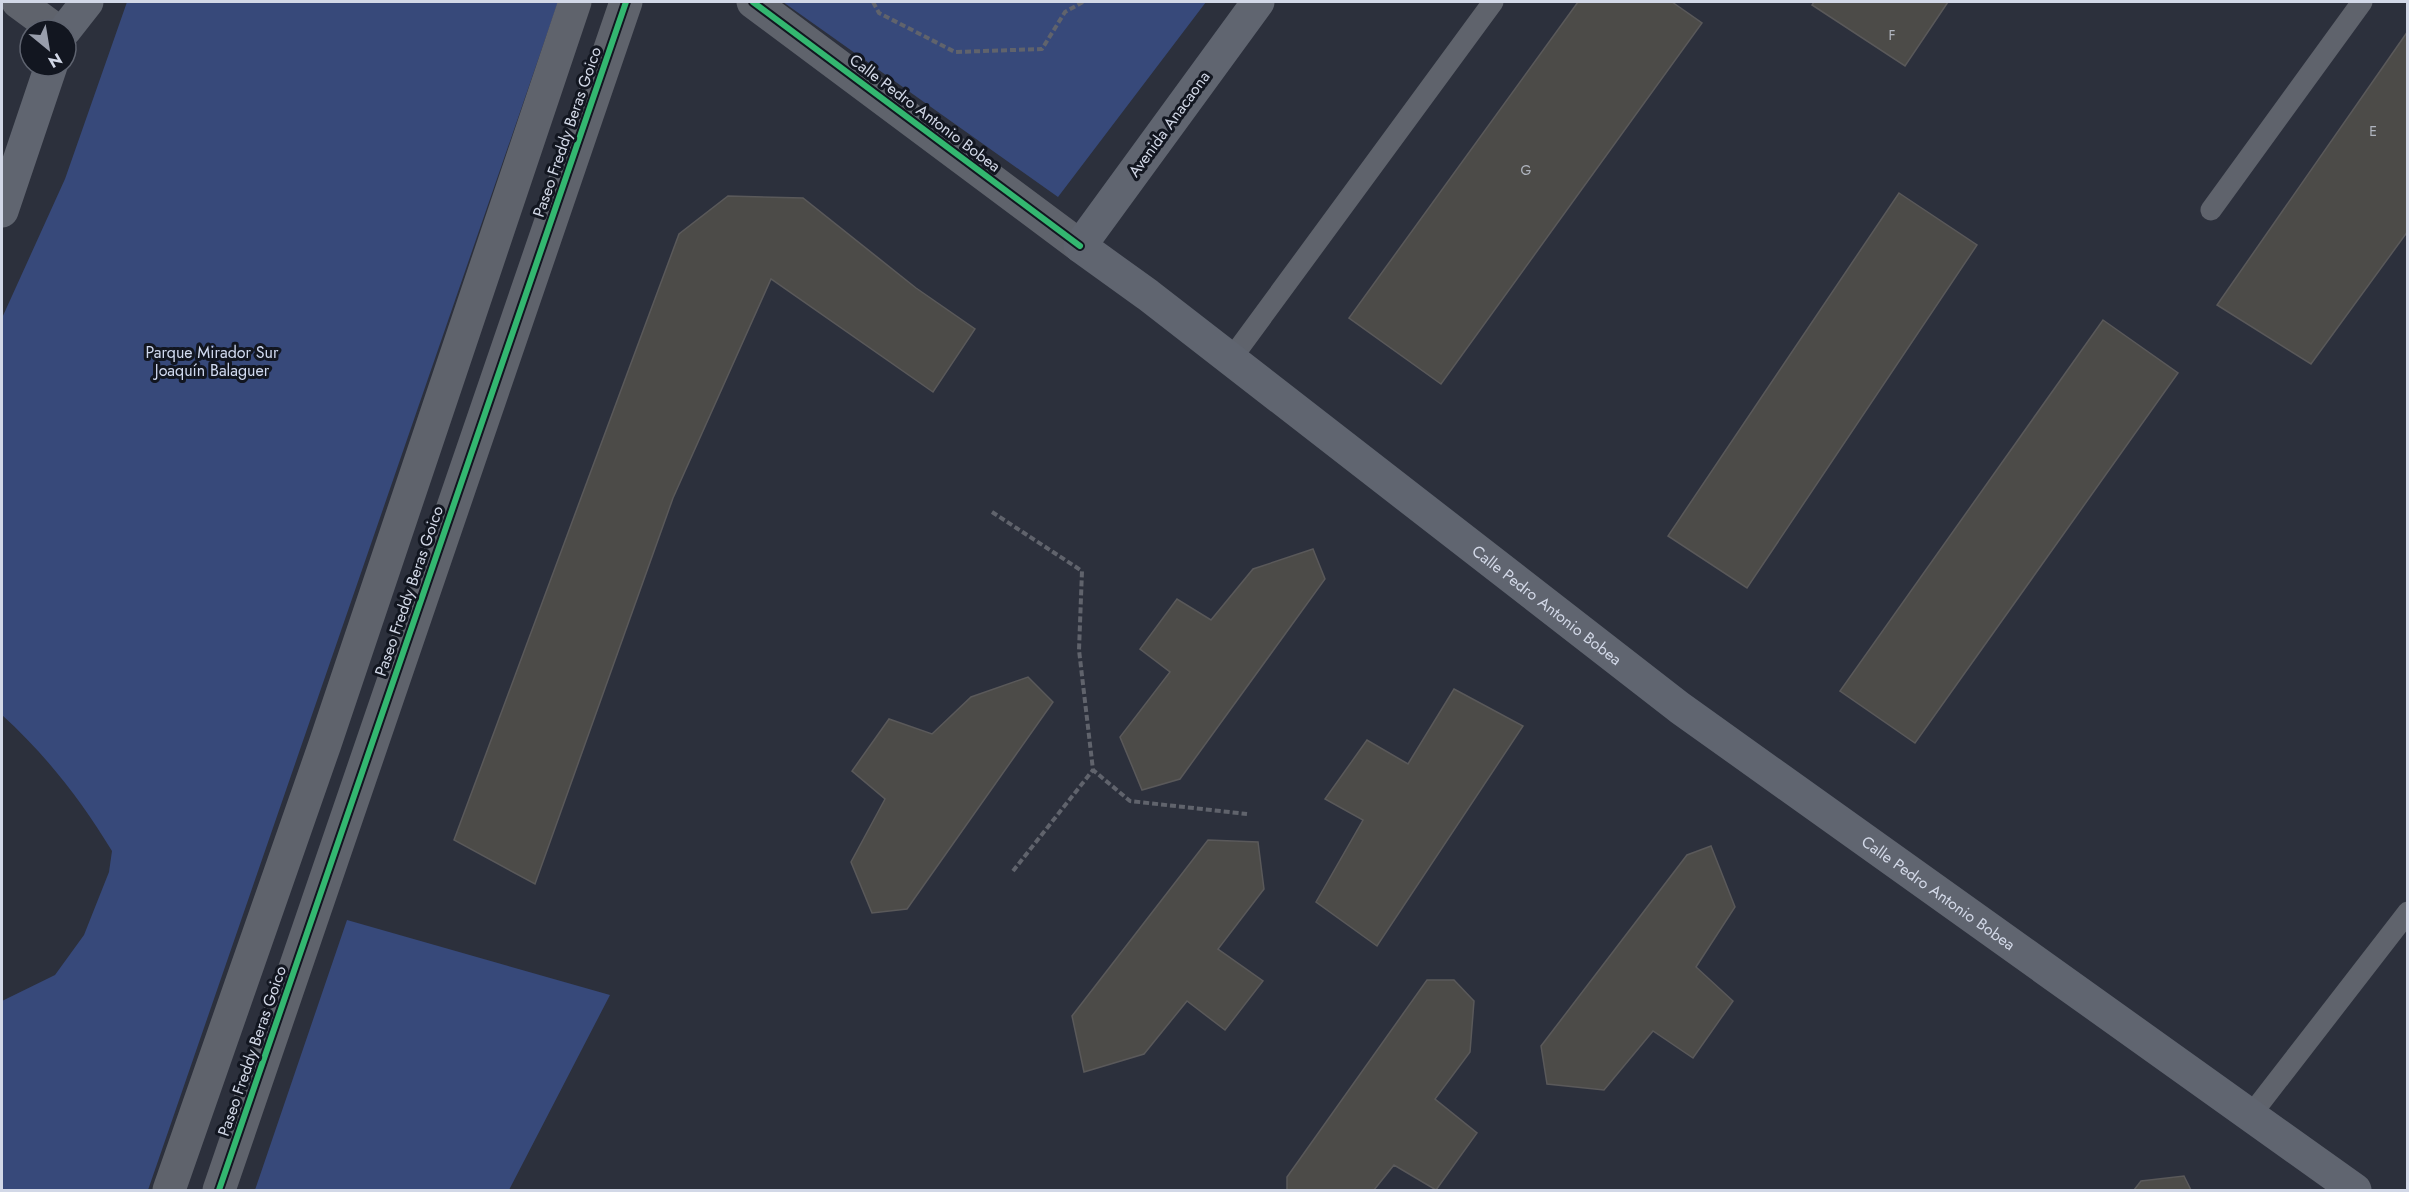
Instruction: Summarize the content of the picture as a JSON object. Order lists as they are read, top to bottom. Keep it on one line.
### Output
{"streets":{"main road":["Calle Pedro Antonio Bobea","Avenida Anacaona"],"street":["Paseo Freddy Beras Goico"]},"crossings":[["Calle Pedro Antonio Bobea","Avenida Anacaona"]],"parks":["Parque Mirador Sur Joaquín Balaguer"],"house_numbers":["F","E","G"],"north":"bottom right"}
